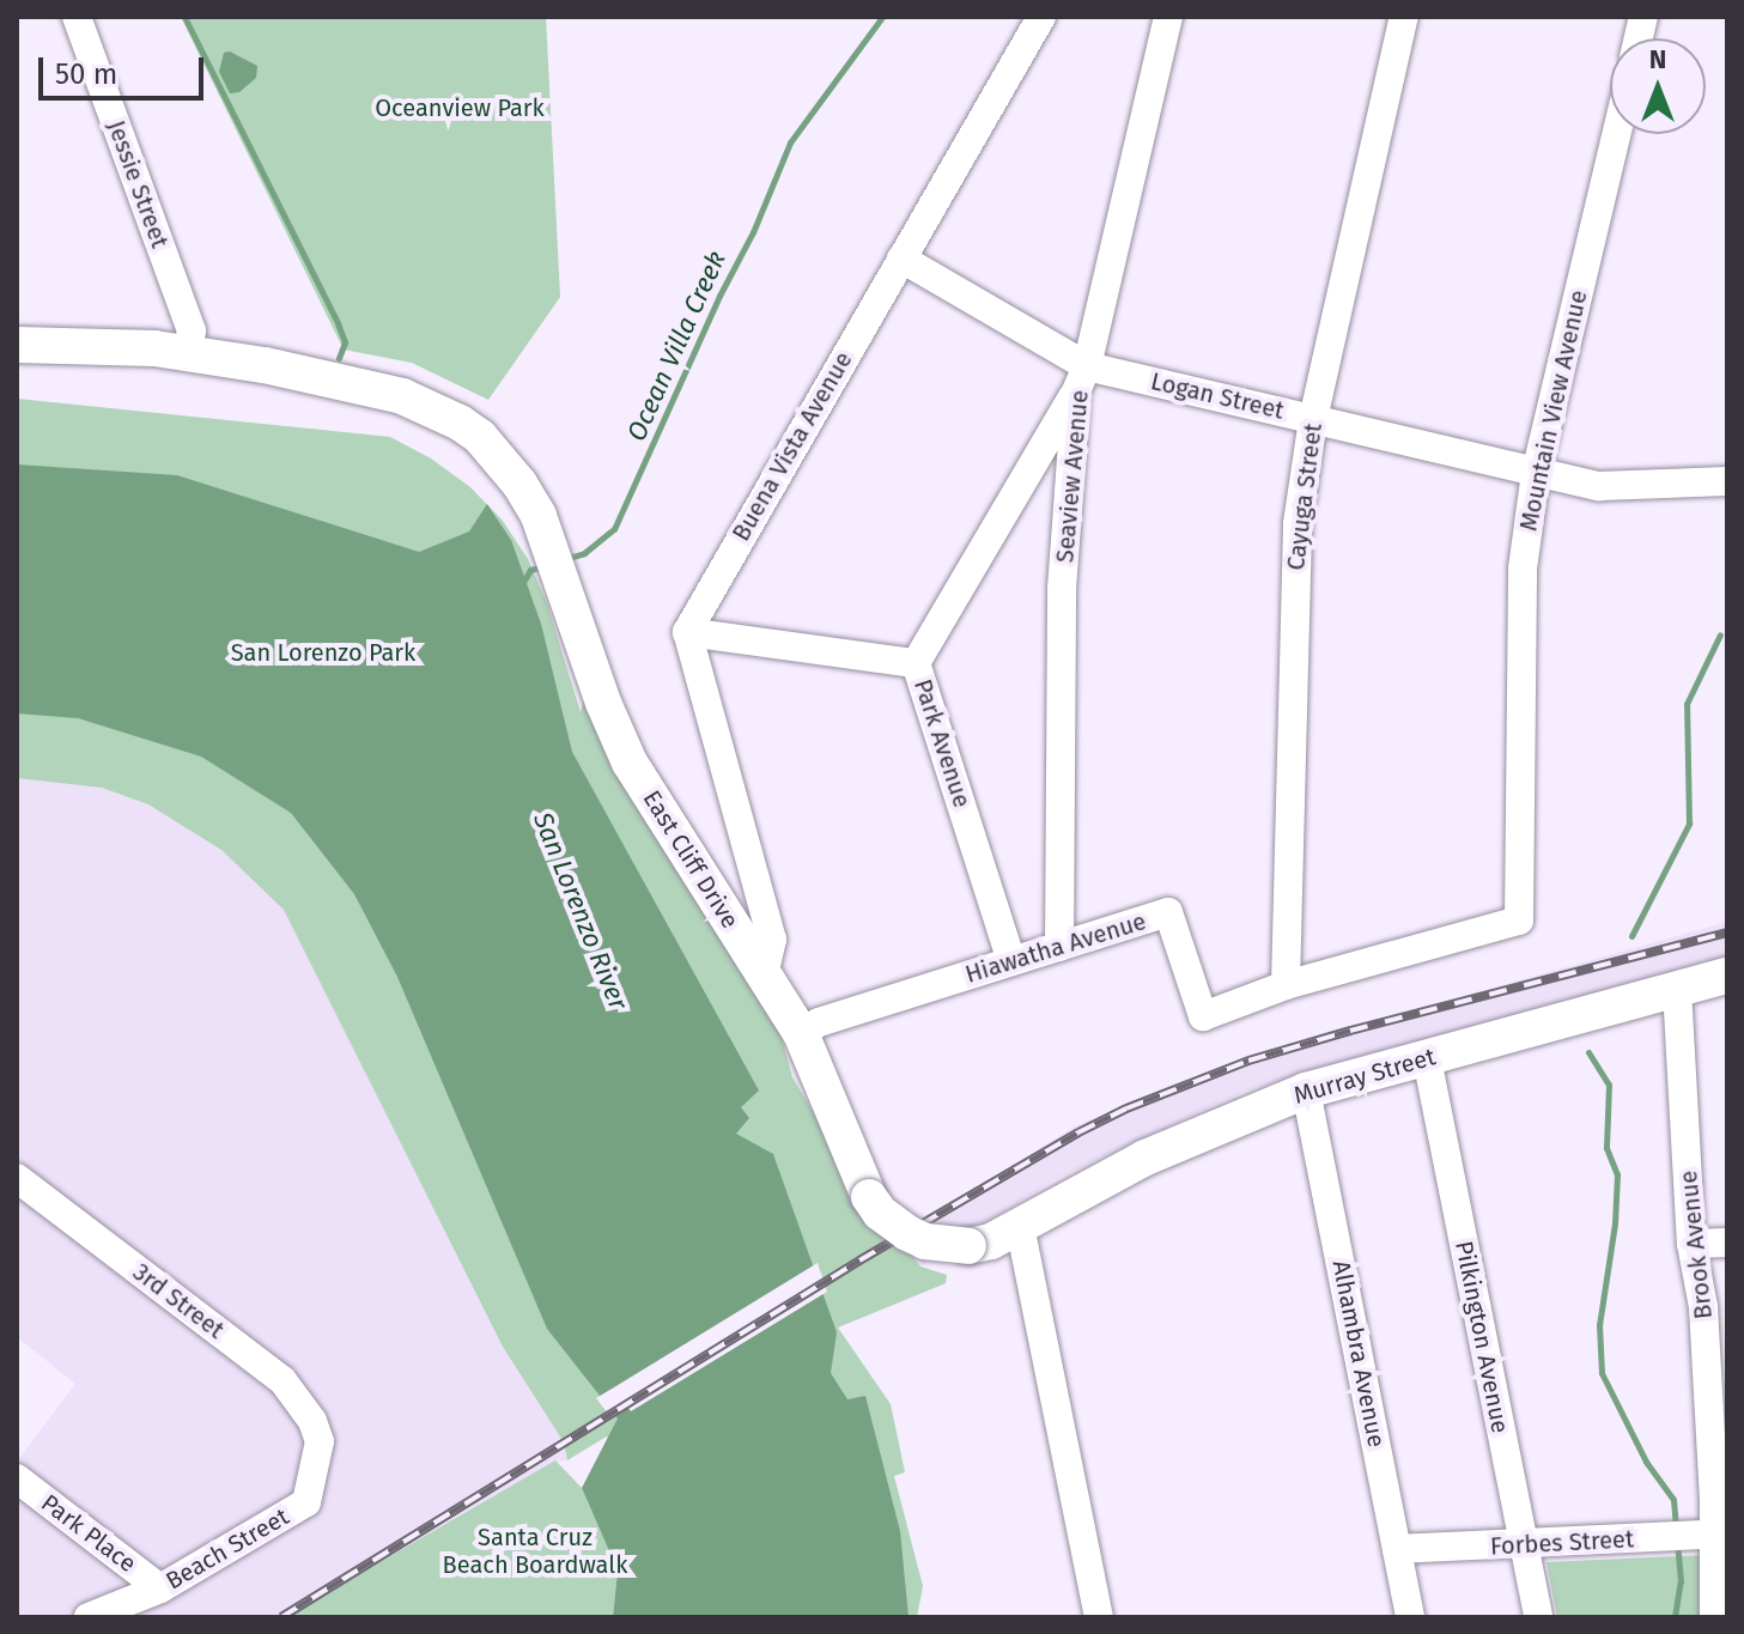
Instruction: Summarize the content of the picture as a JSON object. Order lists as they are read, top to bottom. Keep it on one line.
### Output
{"streets":{"main road":["East Cliff Drive","Murray Street"],"street":["Jessie Street","Logan Street","Mountain View Avenue","Buena Vista Avenue","Seaview Avenue","Cayuga Street","Park Avenue","Hiawatha Avenue","Brook Avenue","3rd Street","Pilkington Avenue","Alhambra Avenue","Park Place","Forbes Street","Beach Street"]},"crossings":[["Jessie Street","East Cliff Drive"],["Logan Street","Mountain View Avenue"],["Logan Street","Buena Vista Avenue"],["Logan Street","Seaview Avenue"],["Logan Street","Cayuga Street"],["Logan Street","Park Avenue"],["Mountain View Avenue","Hiawatha Avenue"],["Seaview Avenue","Park Avenue"],["Seaview Avenue","Hiawatha Avenue"],["Cayuga Street","Hiawatha Avenue"],["Park Avenue","Hiawatha Avenue"],["East Cliff Drive","Hiawatha Avenue"],["East Cliff Drive","Murray Street"],["Murray Street","Brook Avenue"],["Murray Street","Pilkington Avenue"],["Murray Street","Alhambra Avenue"],["Brook Avenue","Forbes Street"],["3rd Street","Beach Street"],["Pilkington Avenue","Forbes Street"],["Alhambra Avenue","Forbes Street"],["Park Place","Beach Street"]],"water":["Ocean Villa Creek","San Lorenzo River"],"parks":["Oceanview Park","San Lorenzo Park","Santa Cruz Beach Boardwalk"],"scale_bar":"50 m","north":"top"}
